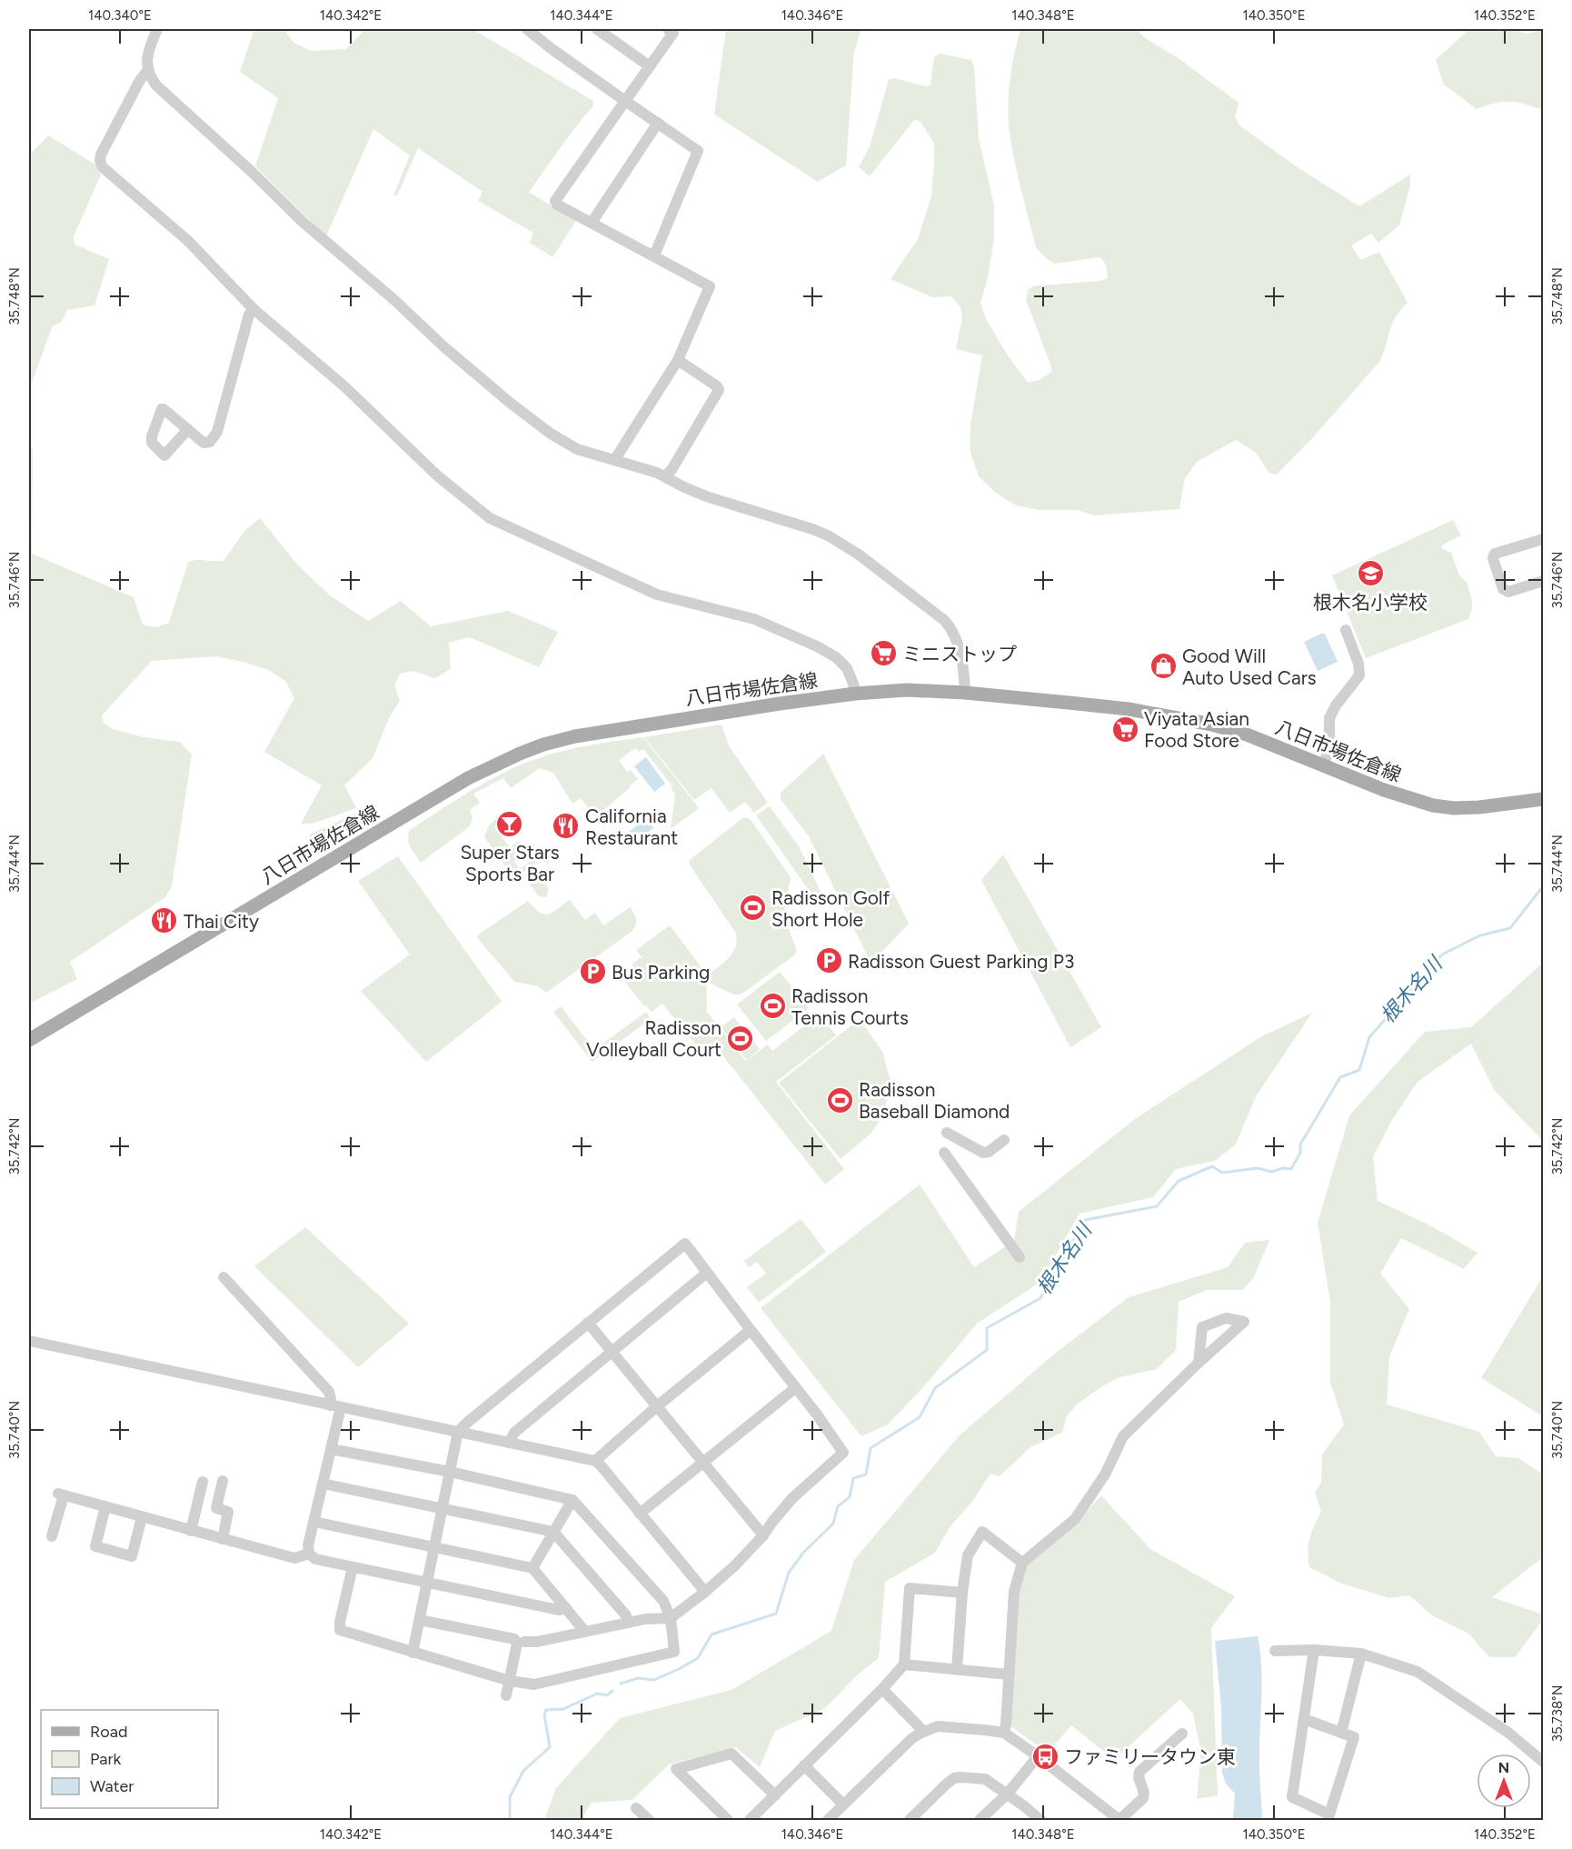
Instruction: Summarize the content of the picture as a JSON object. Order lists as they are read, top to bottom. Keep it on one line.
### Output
{"streets":{"main road":["八日市場佐倉線"]},"water":["根木名川"],"places":{"school or university":["根木名小学校"],"supermarket":["ミニストップ","Viyata Asian Food Store"],"shop":["Good Will Auto Used Cars"],"bar":["Super Stars Sports Bar"],"restaurant":["California Restaurant","Thai City"],"sports":["Radisson Golf Short Hole","Radisson Tennis Courts","Radisson Volleyball Court","Radisson Baseball Diamond"],"parking":["Radisson Guest Parking P3","Bus Parking"],"bus stop":["ファミリータウン東"]},"legend":["Road","Park","Water"],"north":"top","coordinates":["140.340°E","140.342°E","140.344°E","140.346°E","140.348°E","140.350°E","140.352°E","35.748°N","35.746°N","35.744°N","35.742°N","35.740°N","35.738°N"]}
